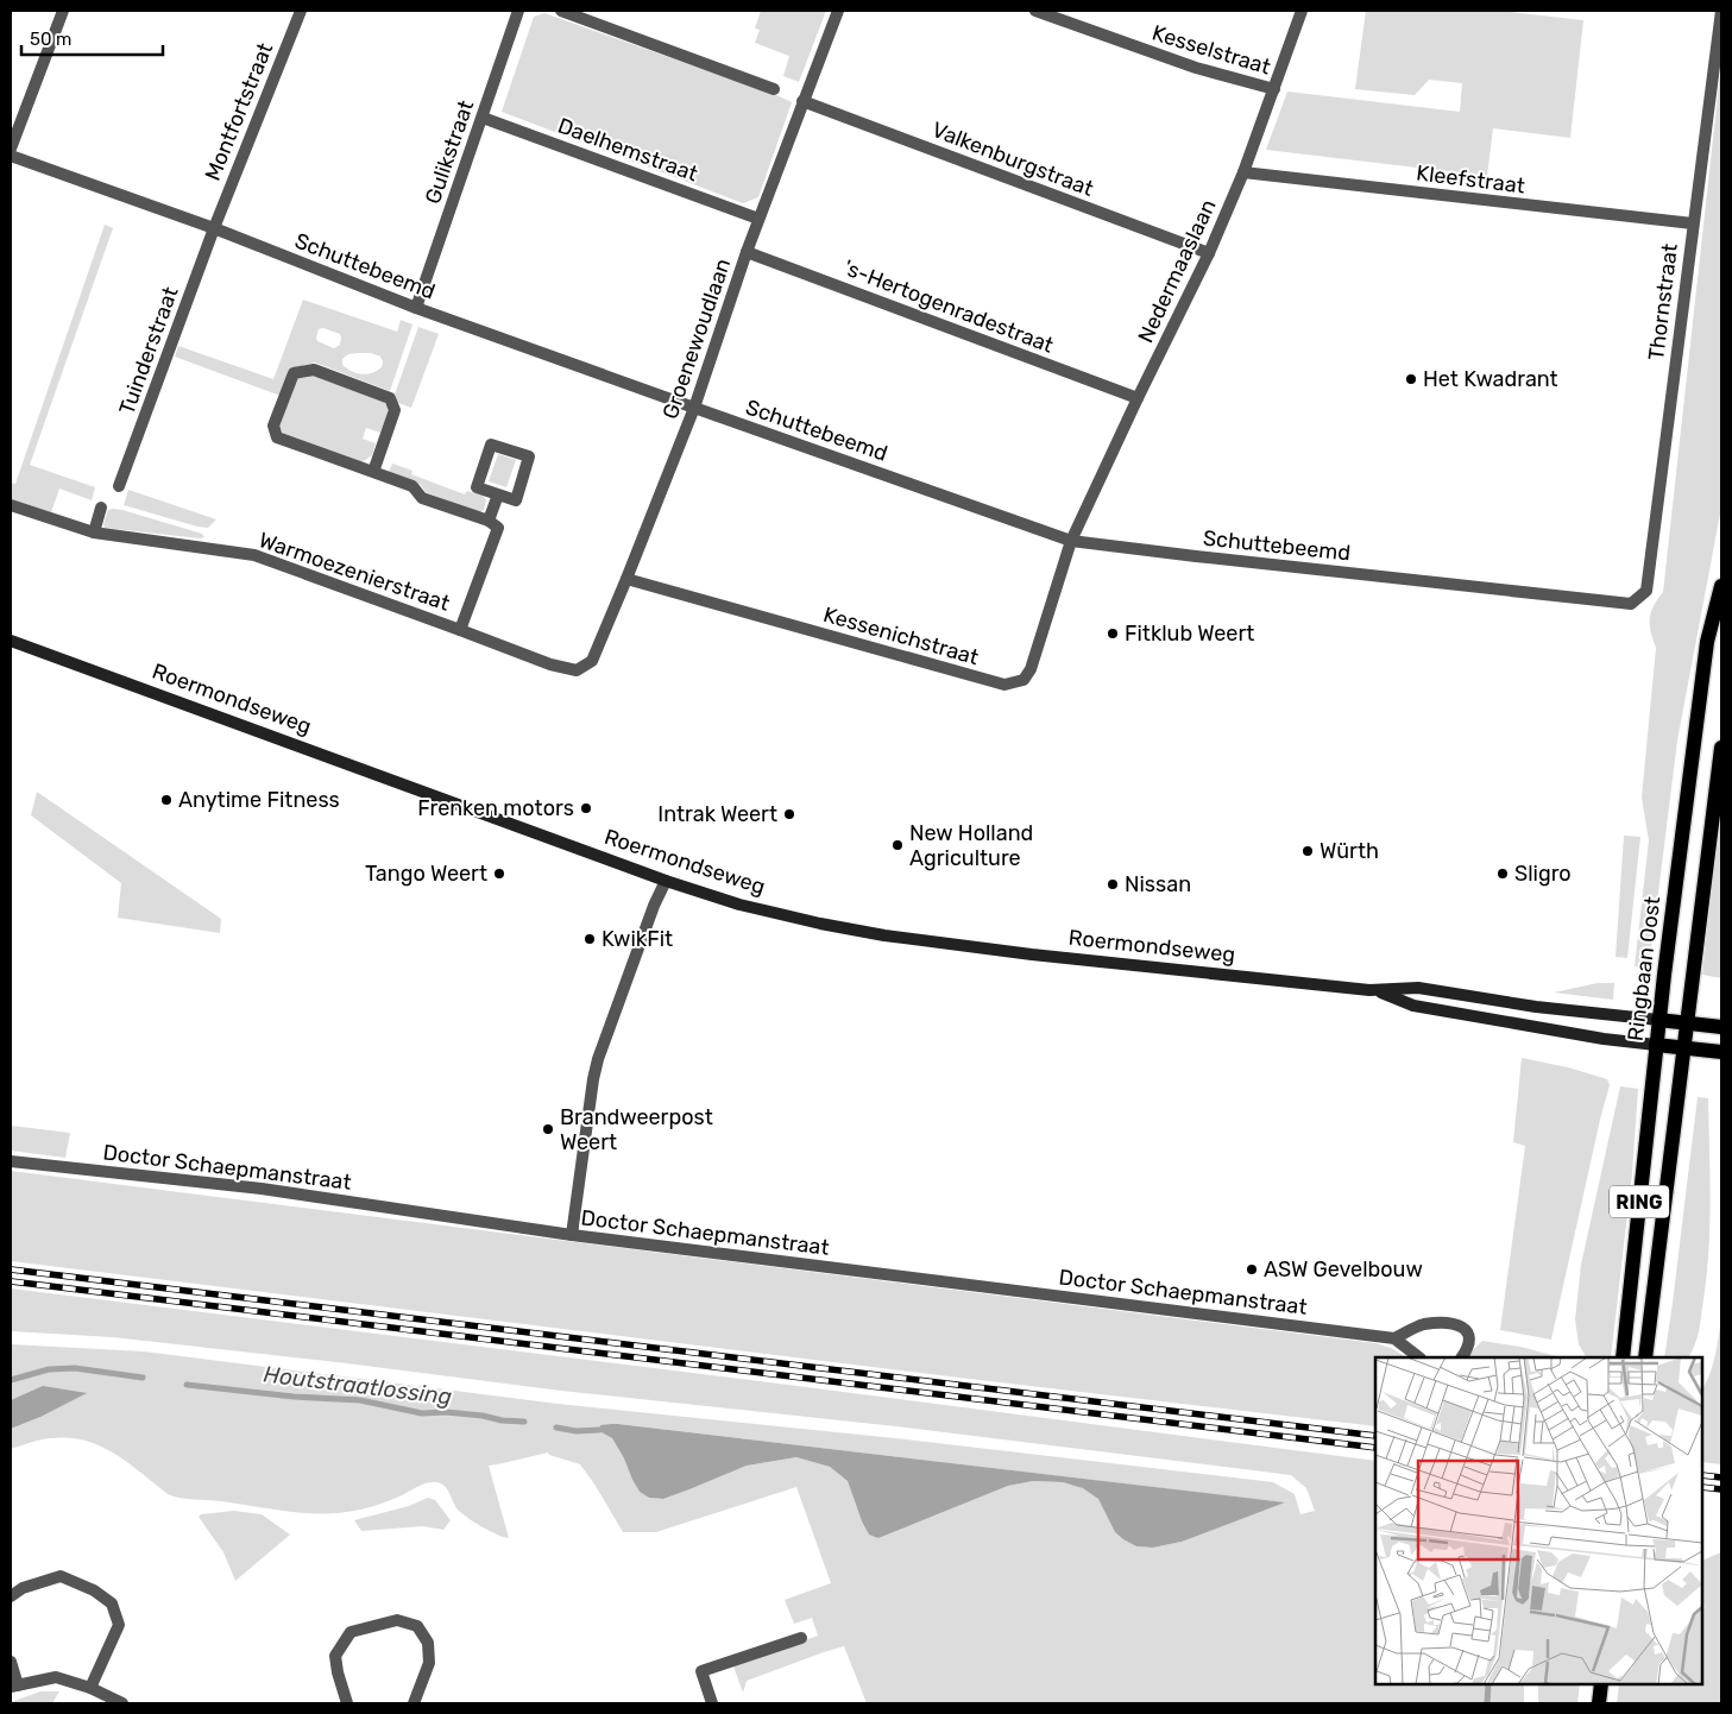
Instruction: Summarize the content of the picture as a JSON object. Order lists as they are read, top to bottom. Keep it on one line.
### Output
{"streets":{"main road":["Roermondseweg","Ringbaan Oost","RING"],"street":["Kesselstraat","Montfortstraat","Daelhemstraat","Gulikstraat","Valkenburgstraat","Kleefstraat","Schuttebeemd","Nedermaaslaan","Thornstraat","'s-Hertogenradestraat","Groenewoudlaan","Tuinderstraat","Warmoezenierstraat","Kessenichstraat","Doctor Schaepmanstraat"]},"crossings":[["Kesselstraat","Nedermaaslaan"],["Montfortstraat","Schuttebeemd"],["Montfortstraat","Tuinderstraat"],["Daelhemstraat","Gulikstraat"],["Daelhemstraat","Groenewoudlaan"],["Gulikstraat","Schuttebeemd"],["Valkenburgstraat","Nedermaaslaan"],["Valkenburgstraat","Groenewoudlaan"],["Kleefstraat","Nedermaaslaan"],["Kleefstraat","Thornstraat"],["Schuttebeemd","Nedermaaslaan"],["Schuttebeemd","Thornstraat"],["Schuttebeemd","Groenewoudlaan"],["Schuttebeemd","Tuinderstraat"],["Schuttebeemd","Kessenichstraat"],["Nedermaaslaan","'s-Hertogenradestraat"],["Nedermaaslaan","Kessenichstraat"],["'s-Hertogenradestraat","Groenewoudlaan"],["Groenewoudlaan","Warmoezenierstraat"],["Groenewoudlaan","Kessenichstraat"],["Roermondseweg","Ringbaan Oost"],["Roermondseweg","RING"]],"water":["Houtstraatlossing"],"places":["Het Kwadrant","Fitklub Weert","Anytime Fitness","Frenken motors","Intrak Weert","New Holland Agriculture","Würth","Tango Weert","Sligro","Nissan","KwikFit","Brandweerpost Weert","ASW Gevelbouw"],"scale_bar":"50 m"}
